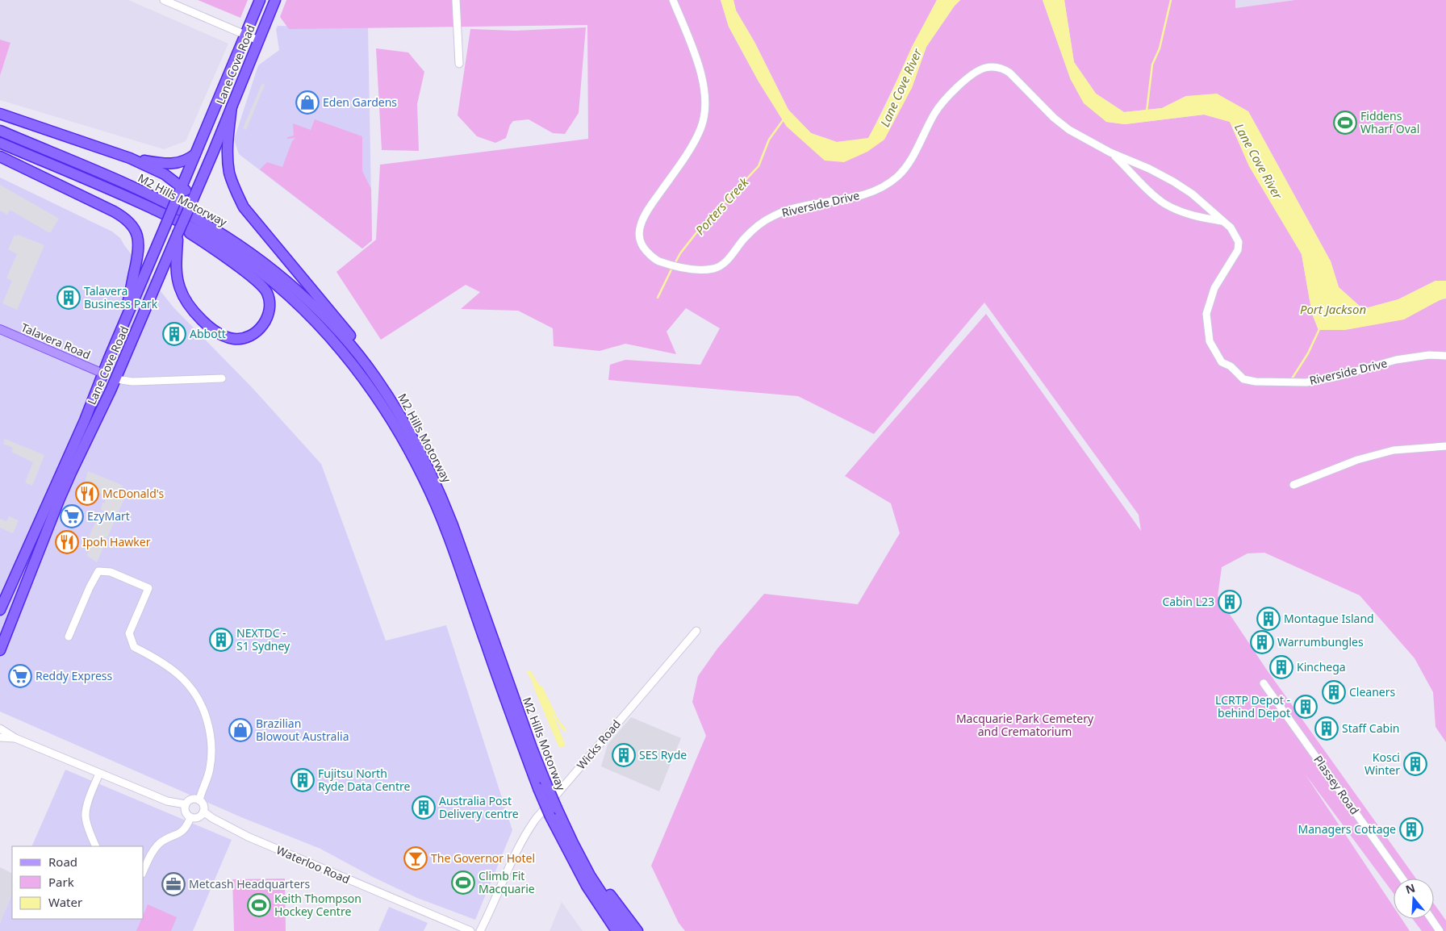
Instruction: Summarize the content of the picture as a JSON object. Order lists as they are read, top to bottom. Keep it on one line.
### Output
{"streets":{"highway":["Lane Cove Road","M2 Hills Motorway"],"main road":["Talavera Road"],"street":["Riverside Drive","Wicks Road","Plassey Road","Waterloo Road"]},"crossings":[["Lane Cove Road","Talavera Road"]],"water":["Lane Cove River","Porters Creek","Port Jackson"],"parks":["Macquarie Park Cemetery and Crematorium"],"places":{"shop":["Eden Gardens","Brazilian Blowout Australia"],"sports":["Fiddens Wharf Oval","Climb Fit Macquarie","Keith Thompson Hockey Centre"],"building":["Talavera Business Park","Abbott","Cabin L23","Montague Island","NEXTDC - S1 Sydney","Warrumbungles","Kinchega","Cleaners","LCRTP Depot - behind Depot","Staff Cabin","SES Ryde","Kosci Winter","Fujitsu North Ryde Data Centre","Australia Post Delivery centre","Managers Cottage"],"restaurant":["McDonald's","Ipoh Hawker"],"supermarket":["EzyMart","Reddy Express"],"bar":["The Governor Hotel"],"office":["Metcash Headquarters"]},"legend":["Road","Park","Water"],"north":"top"}
